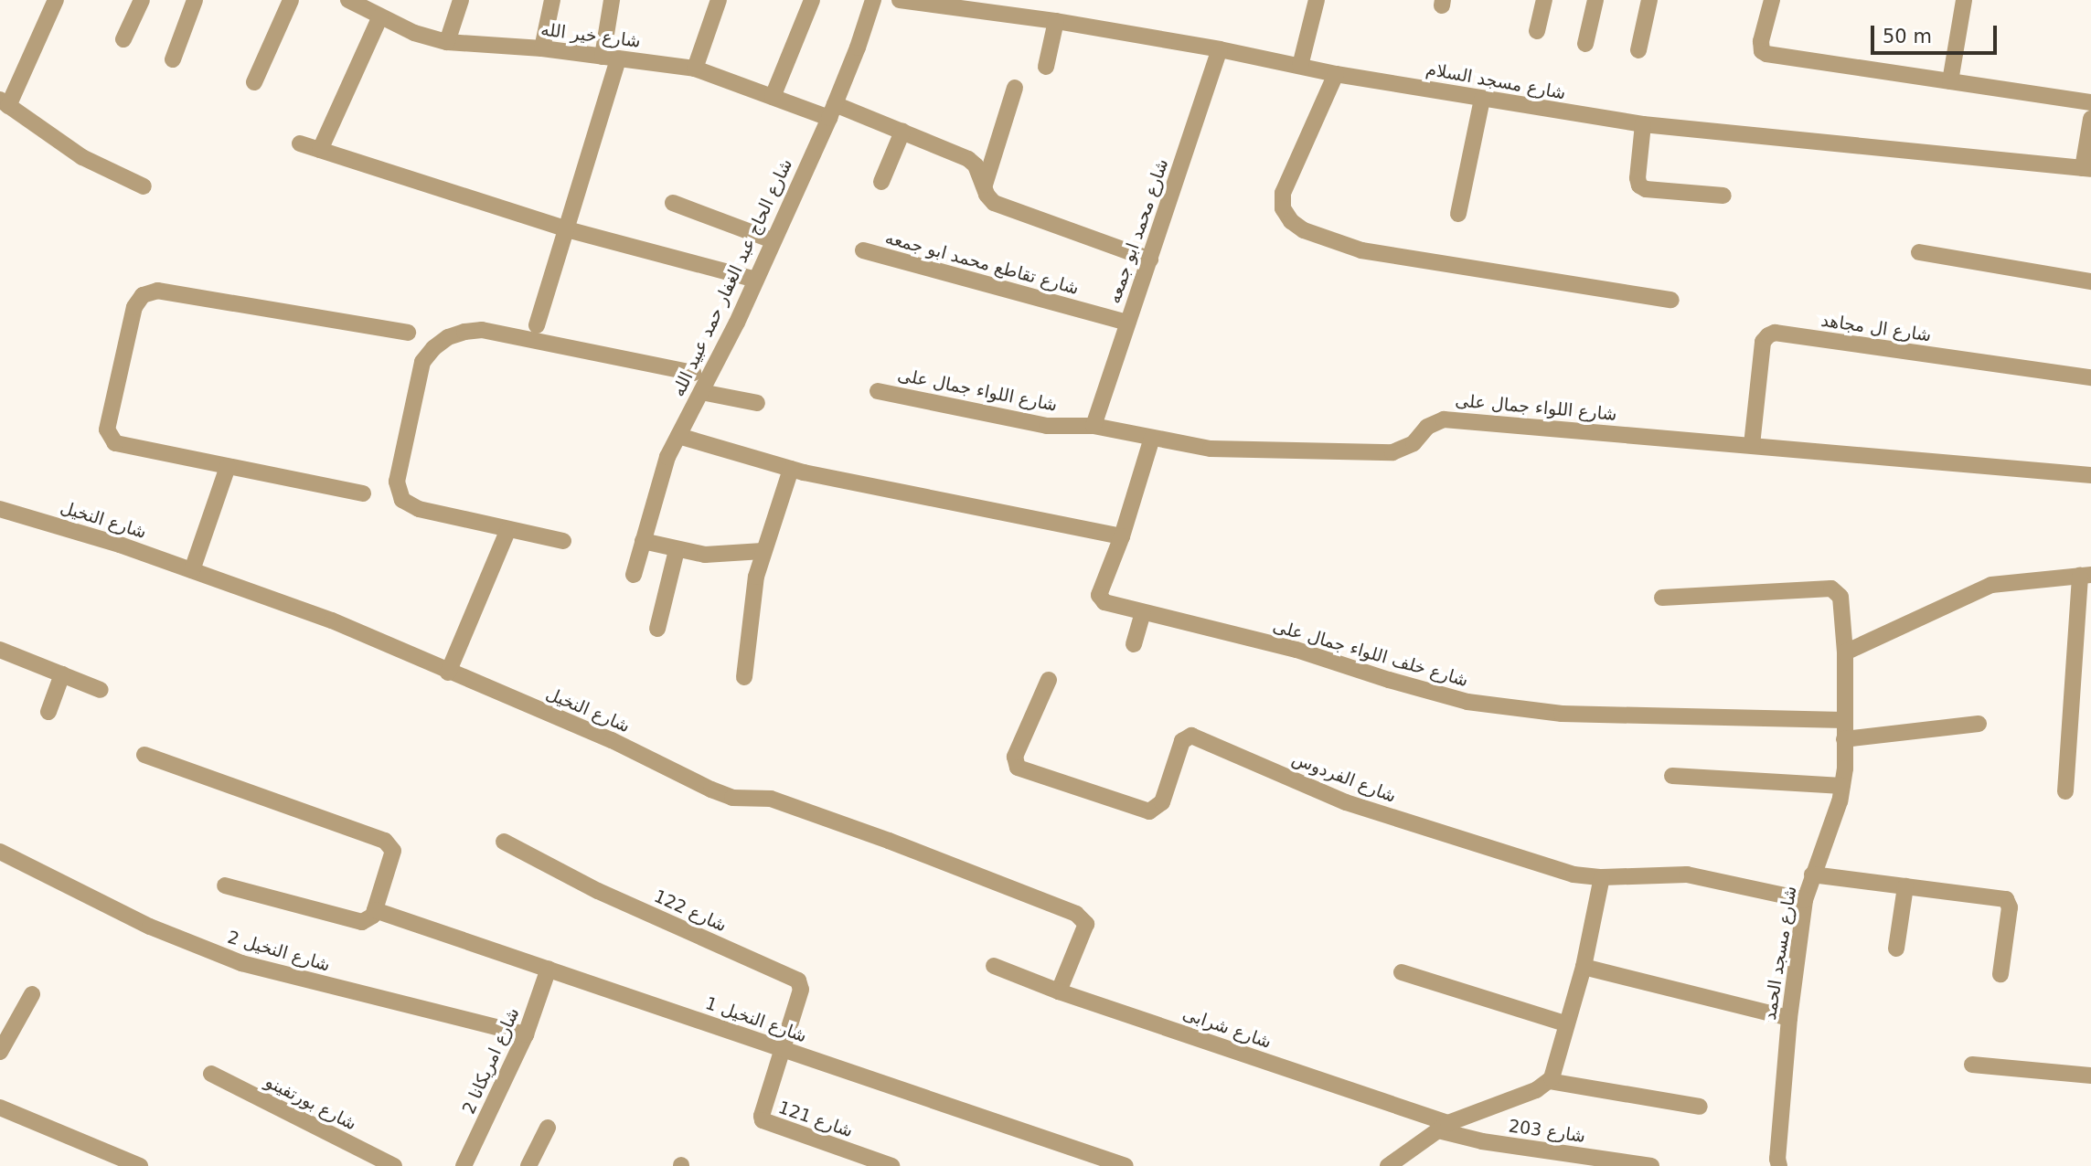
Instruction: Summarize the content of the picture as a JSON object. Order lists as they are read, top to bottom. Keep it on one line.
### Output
{"streets":{"street":["شارع خير الله","شارع مسجد السلام","شارع محمد ابو جمعه","شارع تقاطع محمد ابو جمعه","شارع الحاج عبد الغفار حمد عبيد الله","شارع ال مجاهد","شارع اللواء جمال على","شارع النخيل","شارع خلف اللواء جمال على","شارع الفردوس","شارع 122","شارع النخيل 2","شارع مسجد الحمد","شارع النخيل 1","شارع شرابى","شارع امريكانا 2","شارع بورتفينو","شارع 121","شارع 203"]},"crossings":[["شارع خير الله","شارع محمد ابو جمعه"],["شارع خير الله","شارع الحاج عبد الغفار حمد عبيد الله"],["شارع مسجد السلام","شارع محمد ابو جمعه"],["شارع محمد ابو جمعه","شارع تقاطع محمد ابو جمعه"],["شارع محمد ابو جمعه","شارع اللواء جمال على"],["شارع ال مجاهد","شارع اللواء جمال على"],["شارع اللواء جمال على","شارع خلف اللواء جمال على"],["شارع النخيل","شارع شرابى"],["شارع خلف اللواء جمال على","شارع مسجد الحمد"],["شارع الفردوس","شارع مسجد الحمد"],["شارع 122","شارع النخيل 1"],["شارع 122","شارع 121"],["شارع النخيل 2","شارع امريكانا 2"],["شارع النخيل 1","شارع امريكانا 2"],["شارع النخيل 1","شارع 121"],["شارع شرابى","شارع 203"]],"scale_bar":"50 m"}
